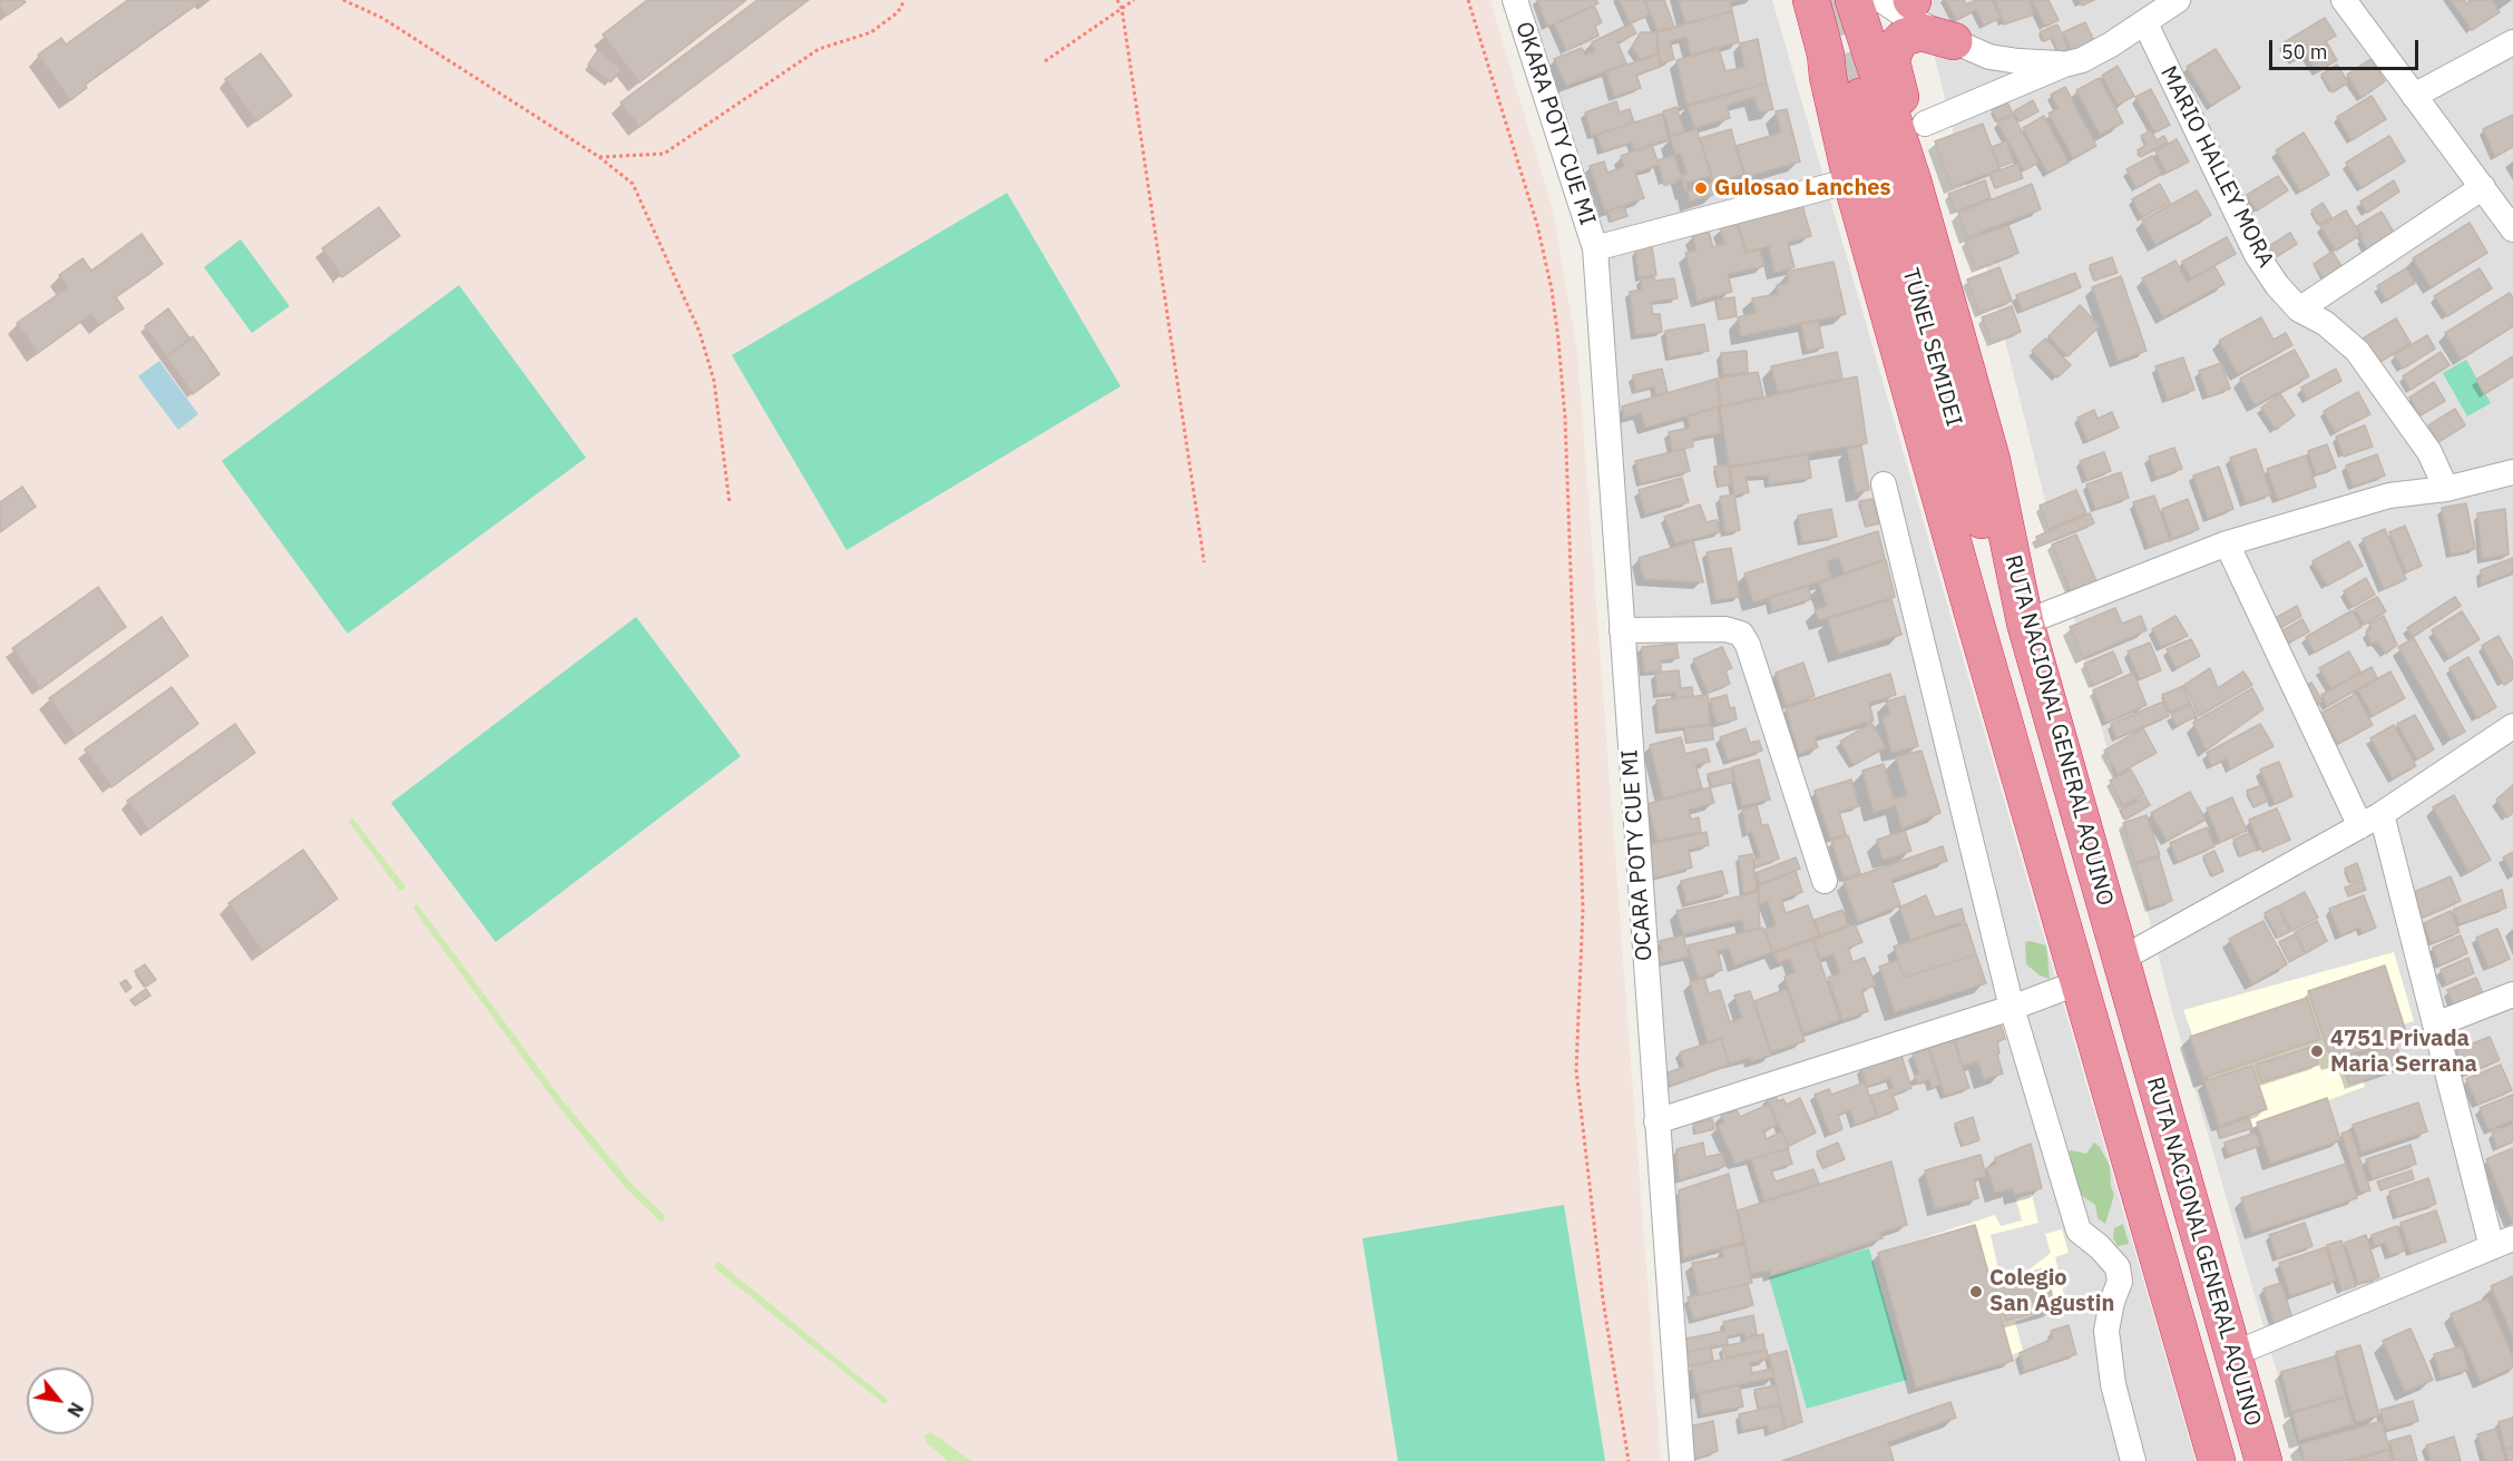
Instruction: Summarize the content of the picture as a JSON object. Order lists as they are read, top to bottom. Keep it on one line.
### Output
{"streets":{"highway":["TÚNEL SEMIDEI","RUTA NACIONAL GENERAL AQUINO"],"street":["OKARA POTY CUE MI","MARIO HALLEY MORA","OCARA POTY CUE MI"]},"crossings":[["OKARA POTY CUE MI","OCARA POTY CUE MI"],["TÚNEL SEMIDEI","RUTA NACIONAL GENERAL AQUINO"]],"places":["Gulosao Lanches","4751 Privada Maria Serrana","Colegio San Agustin"],"scale_bar":"50 m","north":"bottom right"}
